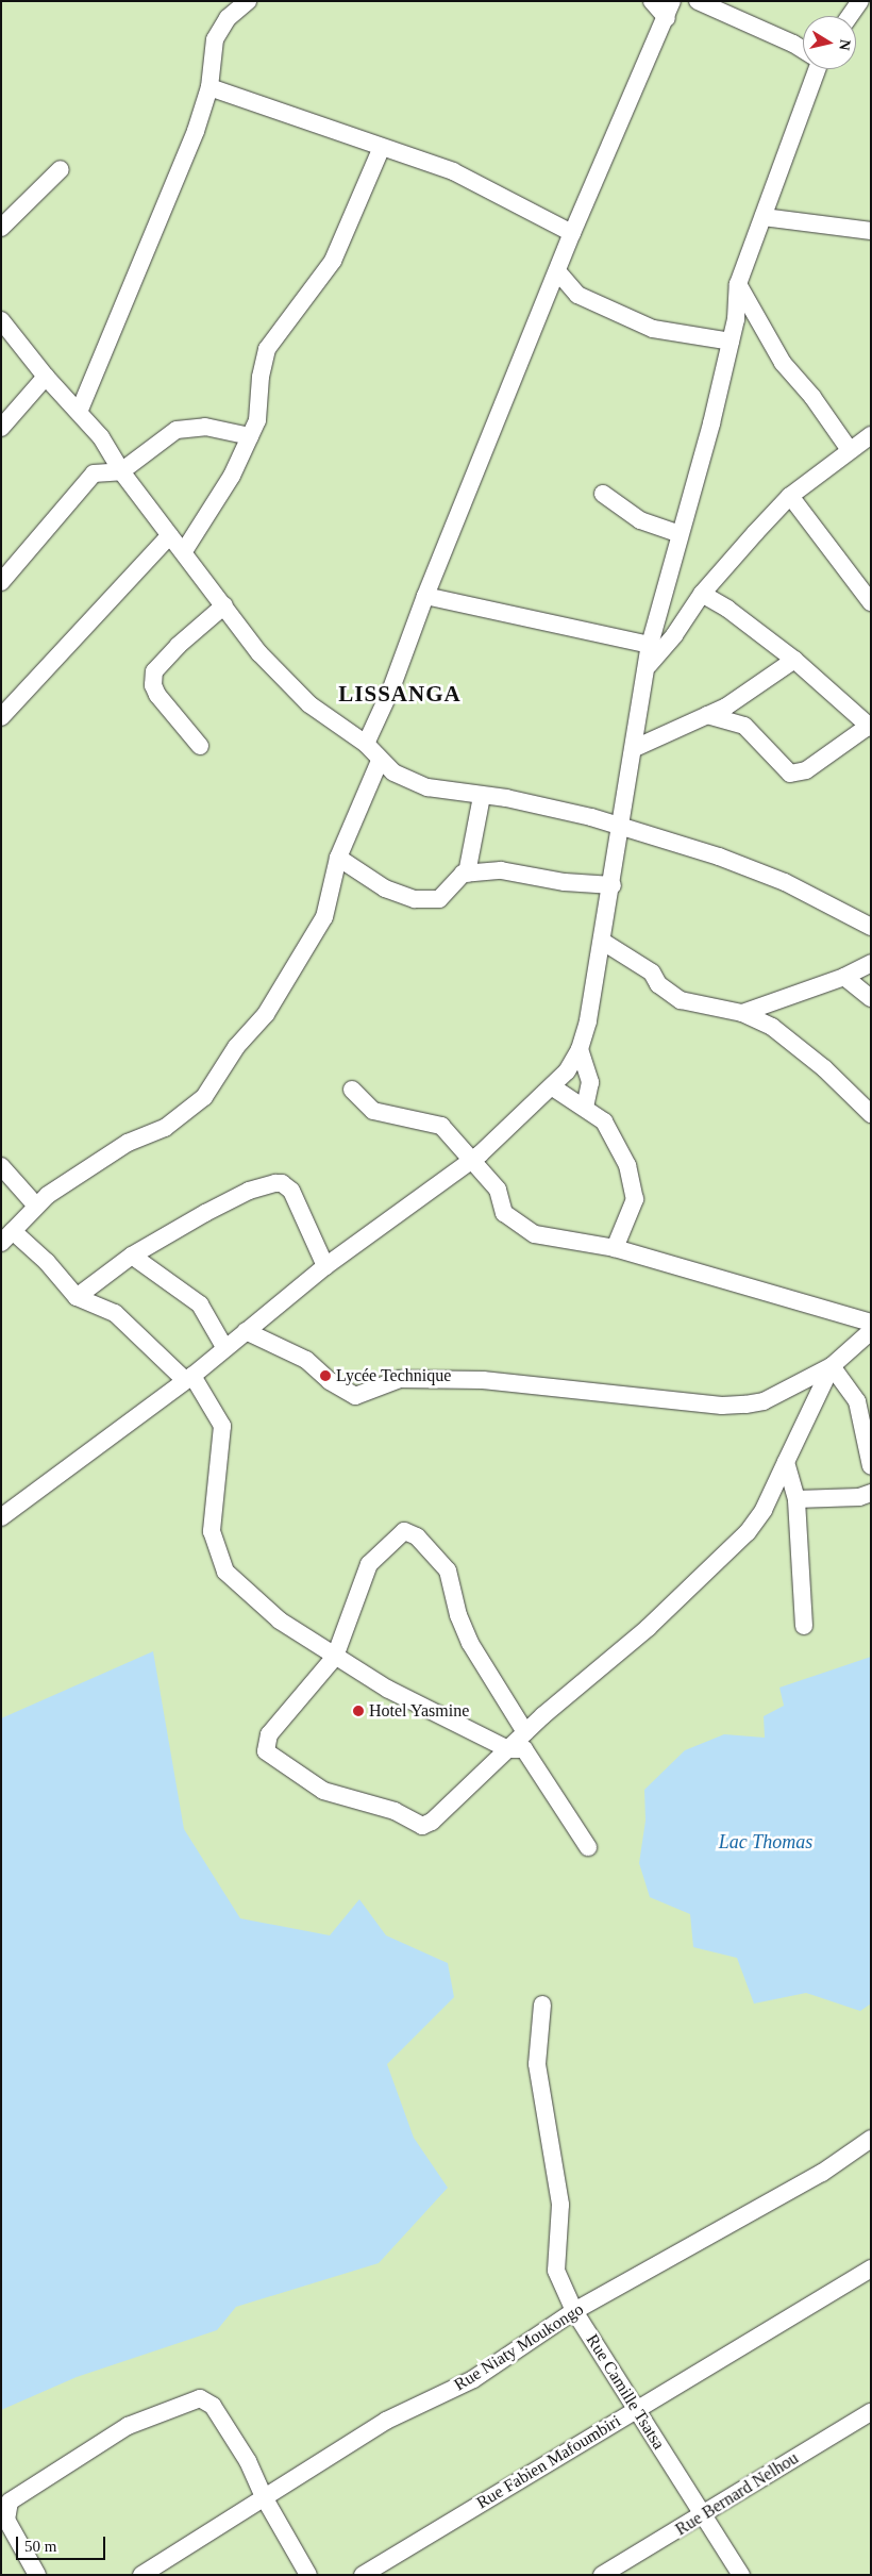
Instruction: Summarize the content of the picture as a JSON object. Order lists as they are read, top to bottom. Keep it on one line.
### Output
{"streets":{"street":["Rue Niaty Moukongo","Rue Camille Tsatsa","Rue Fabien Mafoumbiri","Rue Bernard Nelhou"]},"crossings":[["Rue Niaty Moukongo","Rue Camille Tsatsa"],["Rue Camille Tsatsa","Rue Fabien Mafoumbiri"],["Rue Camille Tsatsa","Rue Bernard Nelhou"]],"districts":["LISSANGA"],"water":["Lac Thomas"],"places":["Lycée Technique","Hotel Yasmine"],"scale_bar":"50 m","north":"right"}
